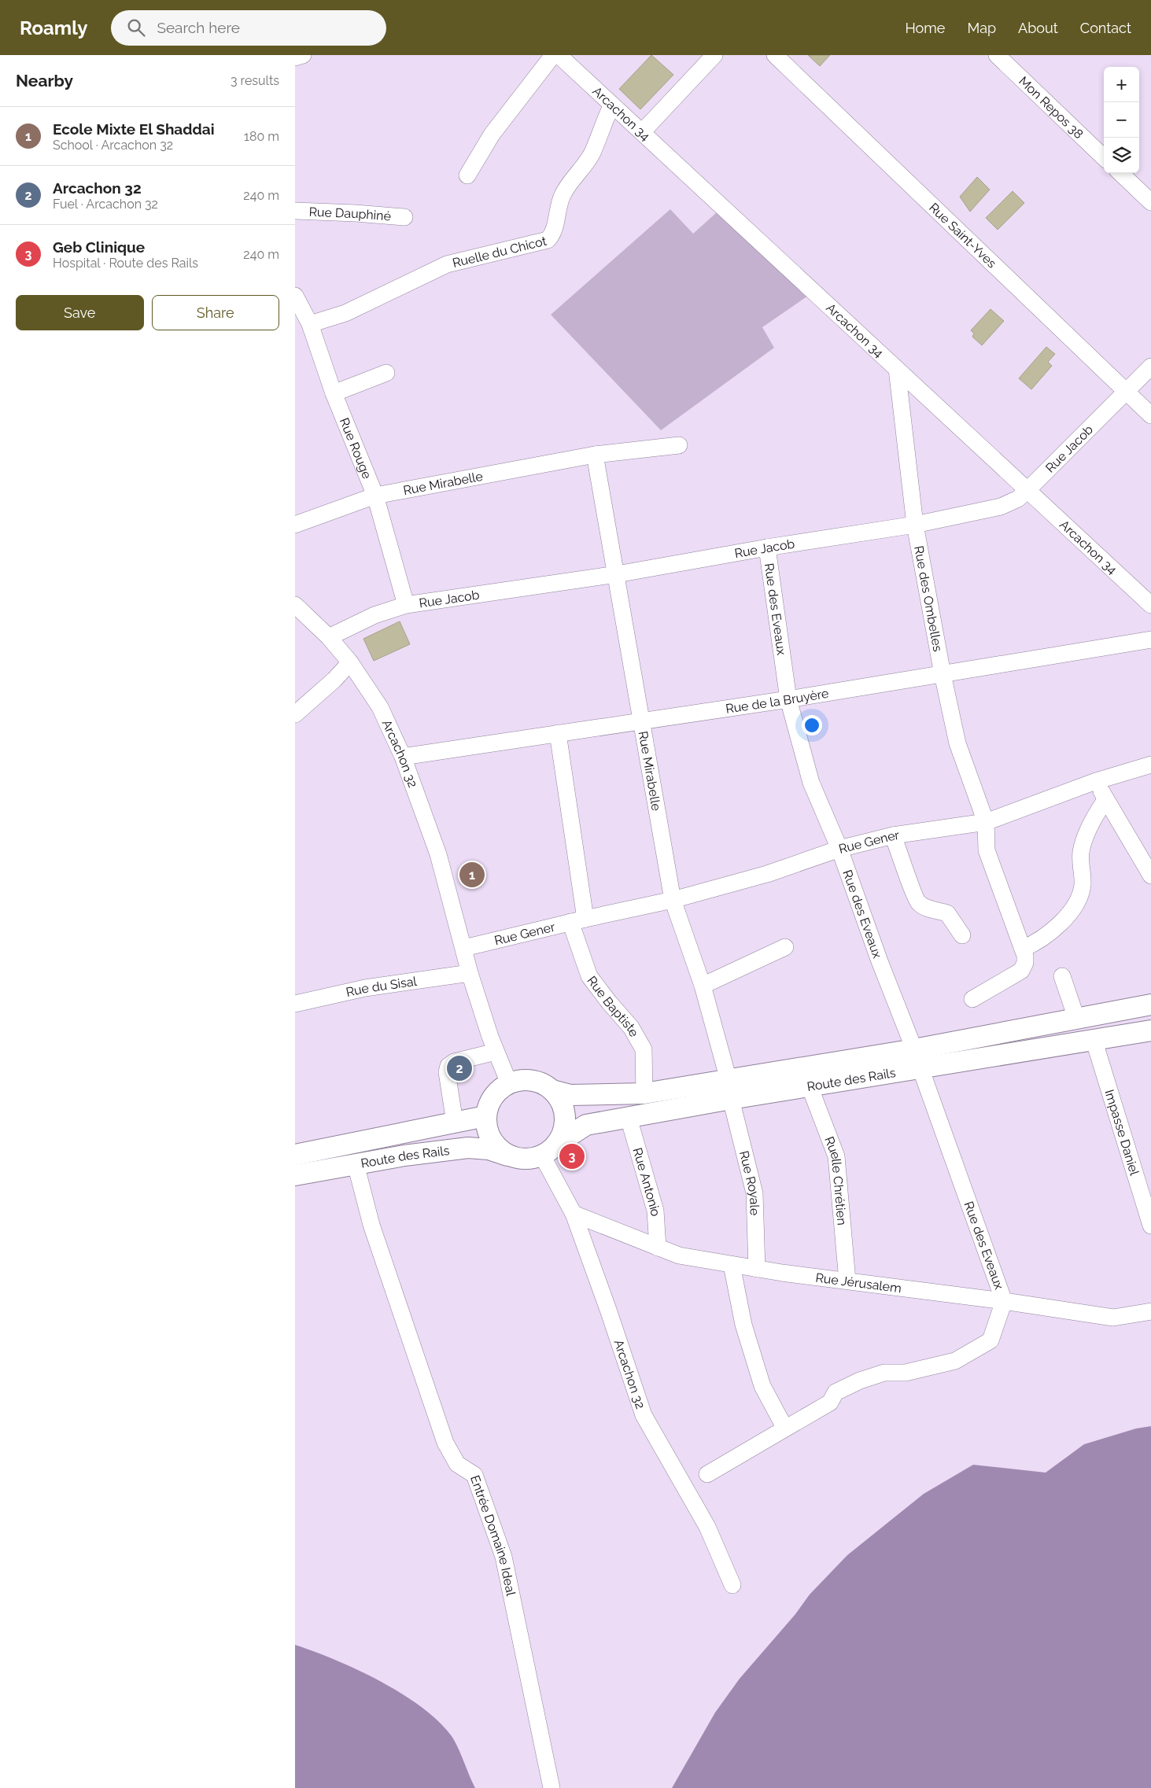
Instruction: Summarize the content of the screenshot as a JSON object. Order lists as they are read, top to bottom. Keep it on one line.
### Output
{"streets":{"main road":["Route des Rails"],"street":["Mon Repos 38","Arcachon 34","Rue Dauphiné","Rue Saint-Yves","Ruelle du Chicot","Rue Rouge","Rue Jacob","Rue Mirabelle","Rue des Ombelles","Rue des Eveaux","Rue de la Bruyère","Arcachon 32","Rue Gener","Rue du Sisal","Rue Baptiste","Impasse Daniel","Ruelle Chrétien","Rue Antonio","Rue Royale","Rue Jérusalem","Entrée Domaine Ideal"]},"crossings":[["Arcachon 34","Ruelle du Chicot"],["Arcachon 34","Rue Jacob"],["Arcachon 34","Rue des Ombelles"],["Rue Saint-Yves","Rue Jacob"],["Ruelle du Chicot","Rue Rouge"],["Rue Rouge","Rue Jacob"],["Rue Rouge","Rue Mirabelle"],["Rue Jacob","Rue Mirabelle"],["Rue Jacob","Rue des Ombelles"],["Rue Jacob","Rue des Eveaux"],["Rue Jacob","Arcachon 32"],["Rue Mirabelle","Rue de la Bruyère"],["Rue Mirabelle","Rue Gener"],["Rue Mirabelle","Route des Rails"],["Rue Mirabelle","Rue Royale"],["Rue des Ombelles","Rue de la Bruyère"],["Rue des Ombelles","Rue Gener"],["Rue des Eveaux","Rue de la Bruyère"],["Rue des Eveaux","Rue Gener"],["Rue des Eveaux","Route des Rails"],["Rue des Eveaux","Rue Jérusalem"],["Rue de la Bruyère","Arcachon 32"],["Arcachon 32","Rue Gener"],["Arcachon 32","Rue du Sisal"],["Arcachon 32","Route des Rails"],["Arcachon 32","Rue Jérusalem"],["Rue Gener","Rue Baptiste"],["Rue Baptiste","Route des Rails"],["Route des Rails","Impasse Daniel"],["Route des Rails","Ruelle Chrétien"],["Route des Rails","Rue Antonio"],["Route des Rails","Rue Royale"],["Route des Rails","Entrée Domaine Ideal"],["Ruelle Chrétien","Rue Jérusalem"],["Rue Antonio","Rue Jérusalem"],["Rue Royale","Rue Jérusalem"]],"page":{"header":"Roamly","search":"Search here","nav":["Home","Map","About","Contact"],"heading":["Nearby","3 results"],"map_buttons":["+","−"],"list":[{"mark":"1","name":"Ecole Mixte El Shaddai","note":"School · Arcachon 32","value":"180 m"},{"mark":"2","name":"Arcachon 32","note":"Fuel · Arcachon 32","value":"240 m"},{"mark":"3","name":"Geb Clinique","note":"Hospital · Route des Rails","value":"240 m"}],"buttons":["Save","Share"],"pins":["1","2","3"]}}
